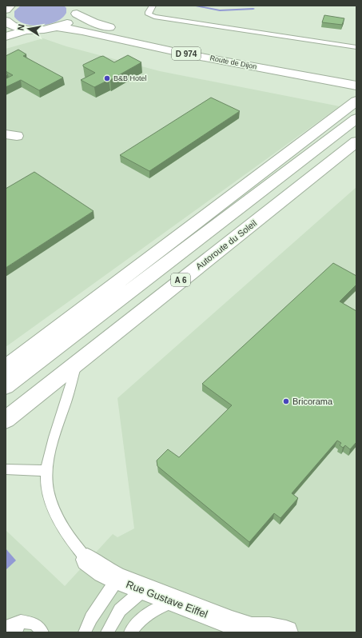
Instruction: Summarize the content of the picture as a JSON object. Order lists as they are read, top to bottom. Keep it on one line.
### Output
{"streets":{"main road":["D 974","Route de Dijon","Autoroute du Soleil","A 6","Rue Gustave Eiffel"]},"crossings":[["D 974","Route de Dijon"]],"places":["B&B Hotel","Bricorama"],"north":"left"}
